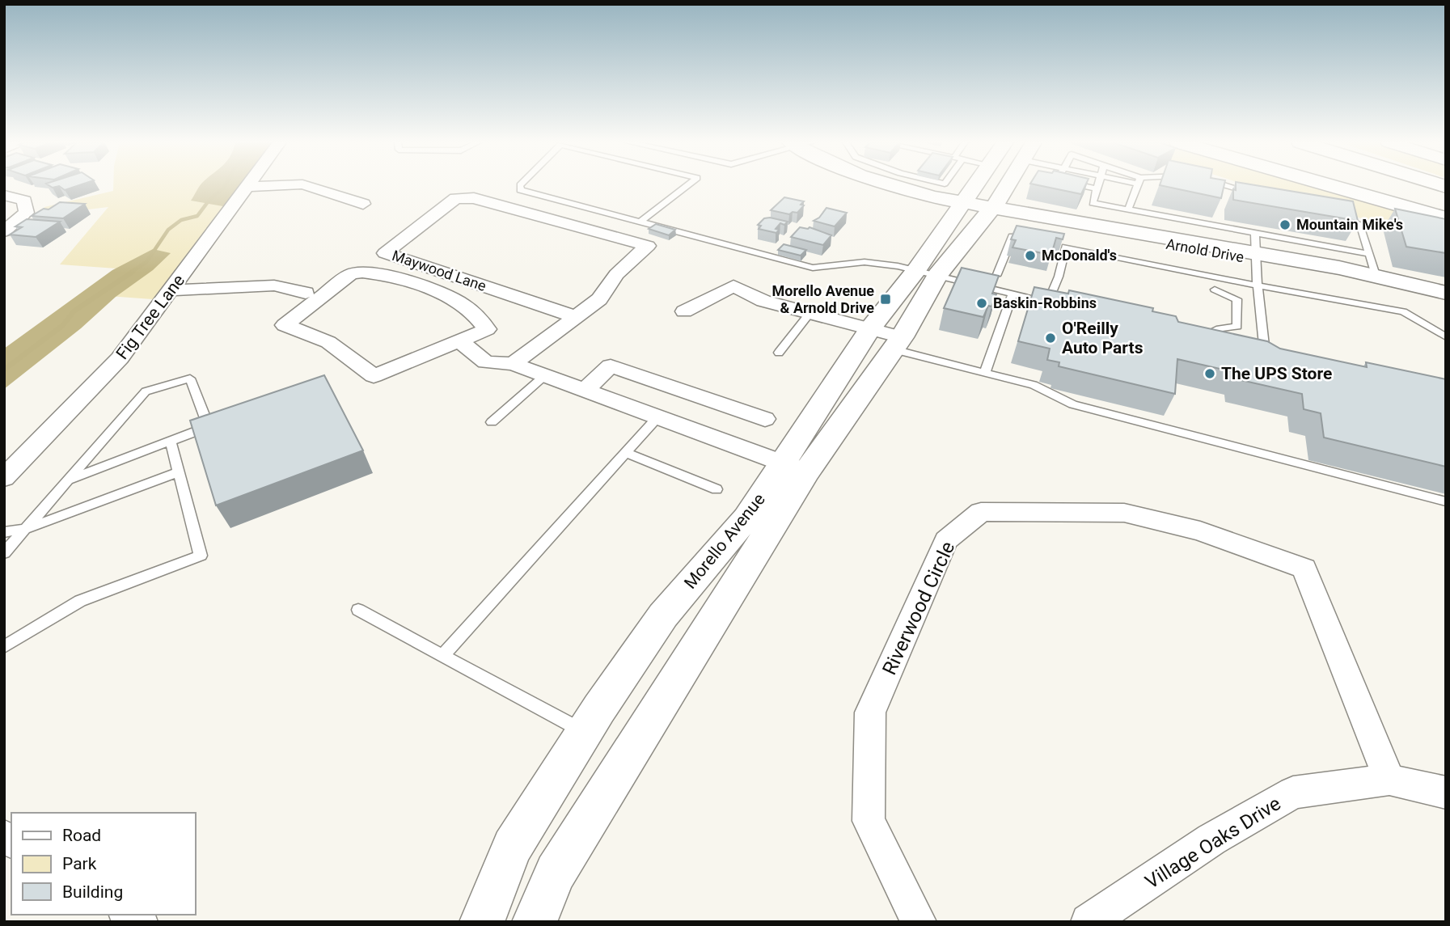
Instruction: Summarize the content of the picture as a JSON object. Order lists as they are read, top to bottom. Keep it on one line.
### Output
{"streets":{"street":["Arnold Drive","Maywood Lane","Fig Tree Lane","Morello Avenue","Riverwood Circle","Village Oaks Drive"]},"crossings":[["Arnold Drive","Morello Avenue"],["Riverwood Circle","Village Oaks Drive"]],"places":{"other":["Mountain Mike's","McDonald's","Baskin-Robbins","O'Reilly Auto Parts","The UPS Store"],"transit":["Morello Avenue & Arnold Drive"]},"legend":["Road","Park","Building"]}
